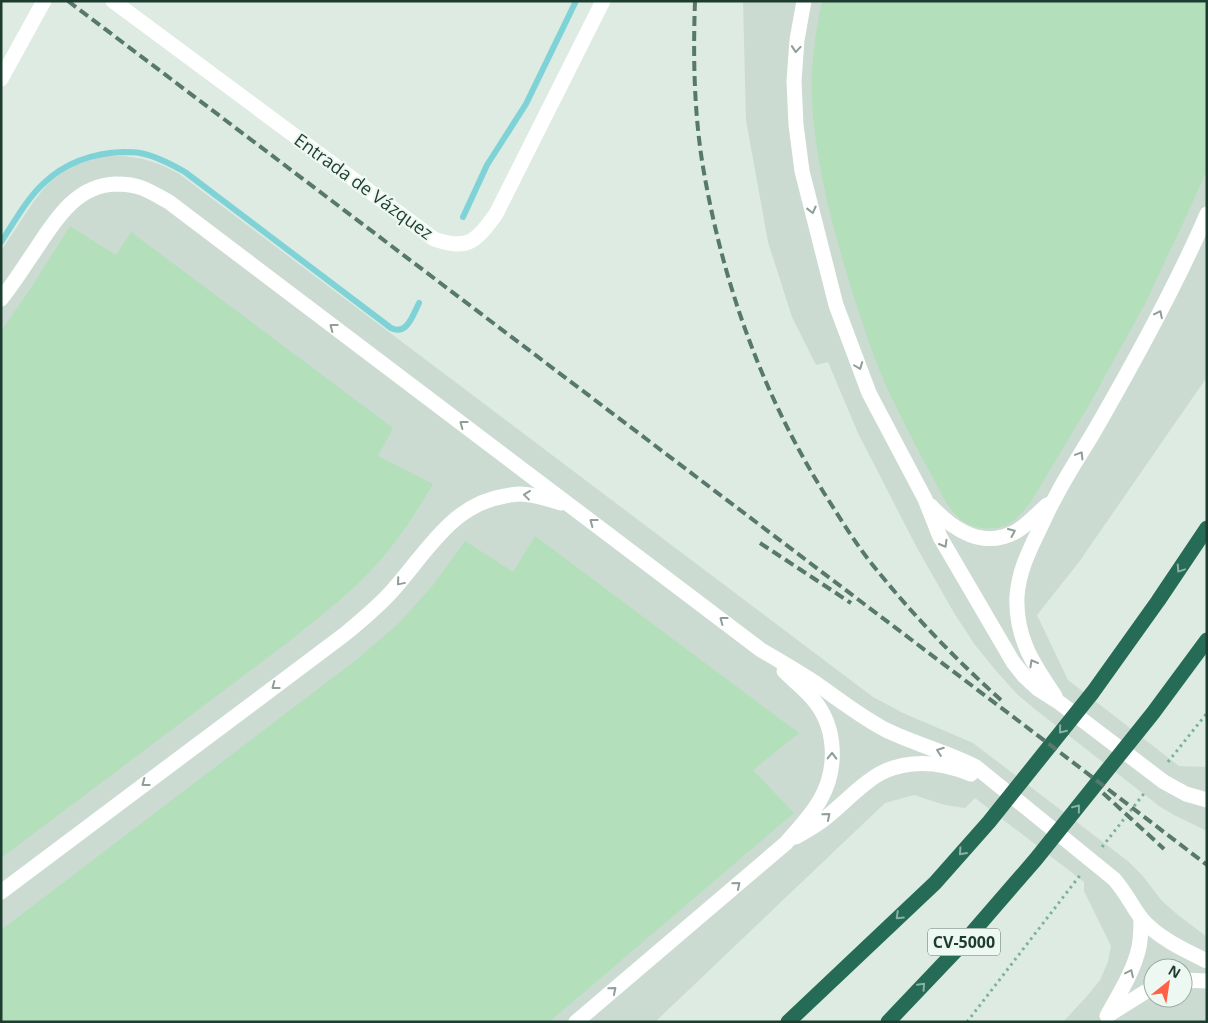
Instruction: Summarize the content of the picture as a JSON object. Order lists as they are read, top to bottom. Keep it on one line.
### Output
{"streets":{"highway":["CV-5000"],"street":["Entrada de Vázquez"]},"north":"top right"}
